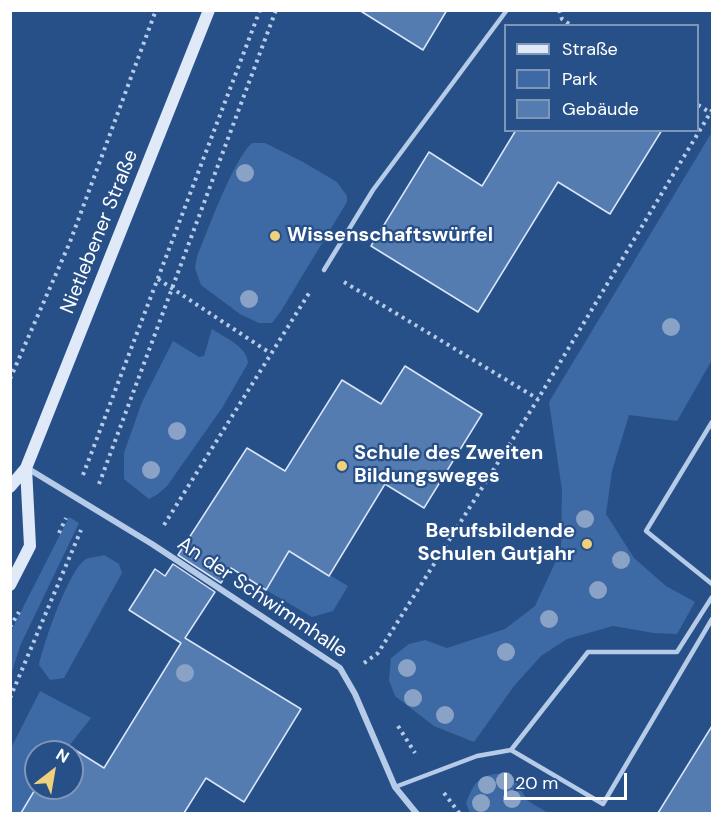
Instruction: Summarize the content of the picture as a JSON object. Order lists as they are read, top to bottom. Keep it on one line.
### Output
{"streets":{"main road":["Nietlebener Straße"],"street":["An der Schwimmhalle"]},"crossings":[["Nietlebener Straße","An der Schwimmhalle"]],"places":["Wissenschaftswürfel","Schule des Zweiten Bildungsweges","Berufsbildende Schulen Gutjahr"],"legend":["Straße","Park","Gebäude"],"scale_bar":"20 m","north":"top right"}
